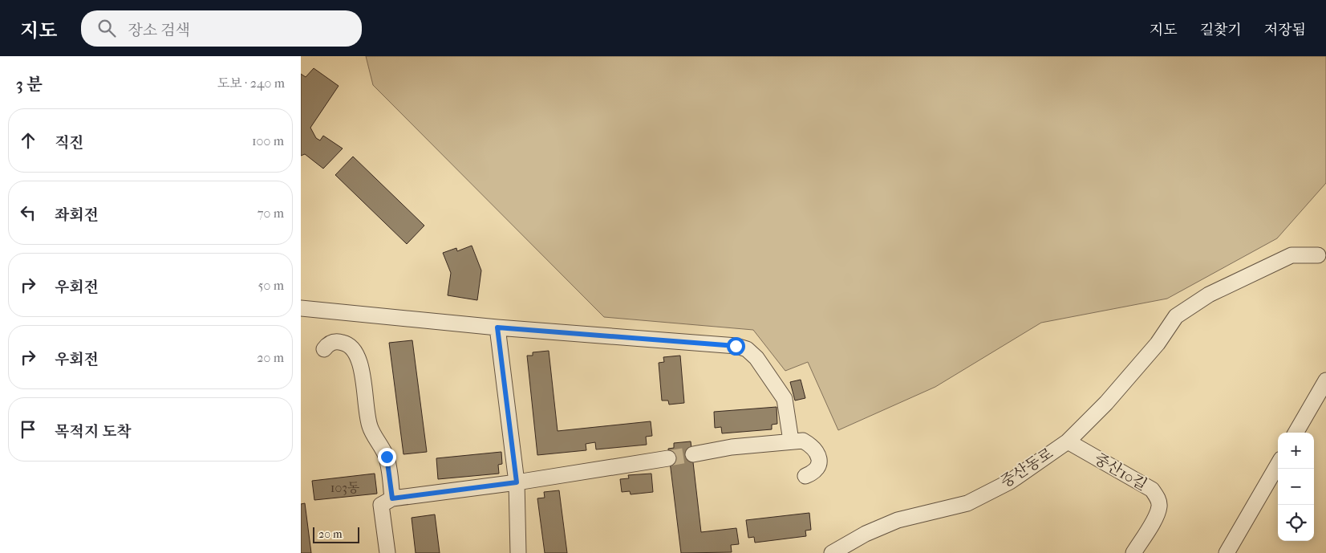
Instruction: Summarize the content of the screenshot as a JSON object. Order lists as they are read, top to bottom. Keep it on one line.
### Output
{"streets":{"street":["중산동로","중산10길"]},"crossings":[["중산동로","중산10길"]],"house_numbers":["103동"],"scale_bar":"20 m","page":{"header":"지도","search":"장소 검색","nav":["지도","길찾기","저장됨"],"heading":["3 분","도보 · 240 m"],"list":[["직진","100 m"],["좌회전","70 m"],["우회전","50 m"],["우회전","20 m"],"목적지 도착"],"map_buttons":["+","−"],"scale":"20 m"}}
